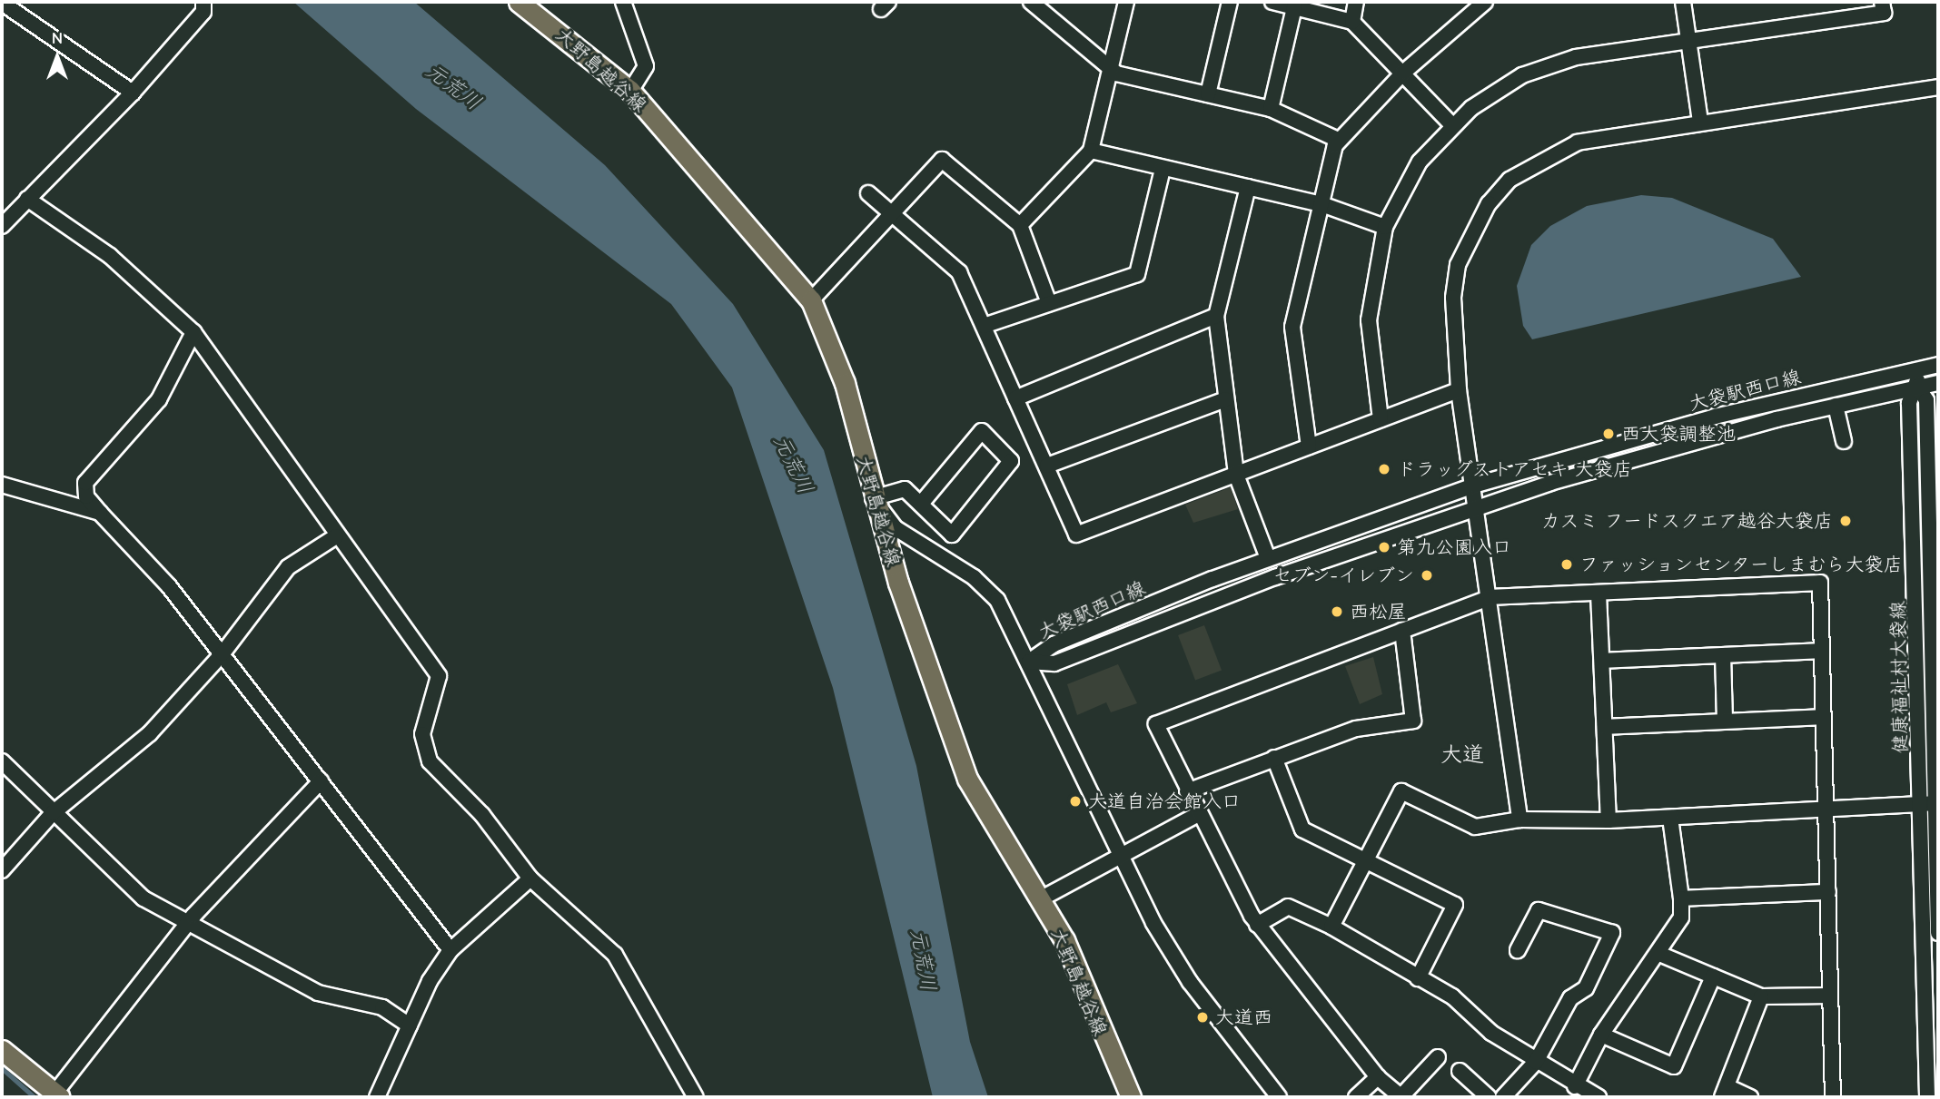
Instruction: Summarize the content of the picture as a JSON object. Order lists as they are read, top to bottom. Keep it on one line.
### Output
{"streets":{"main road":["大野島越谷線"],"street":["大袋駅西口線","健康福祉村大袋線"]},"crossings":[["大袋駅西口線","健康福祉村大袋線"]],"districts":["大道"],"water":["元荒川"],"places":["西大袋調整池","ドラッグストアセキ 大袋店","カスミ フードスクエア越谷大袋店","第九公園入口","ファッションセンターしまむら大袋店","セブン-イレブン","西松屋","大道自治会館入口","大道西"],"north":"top"}
